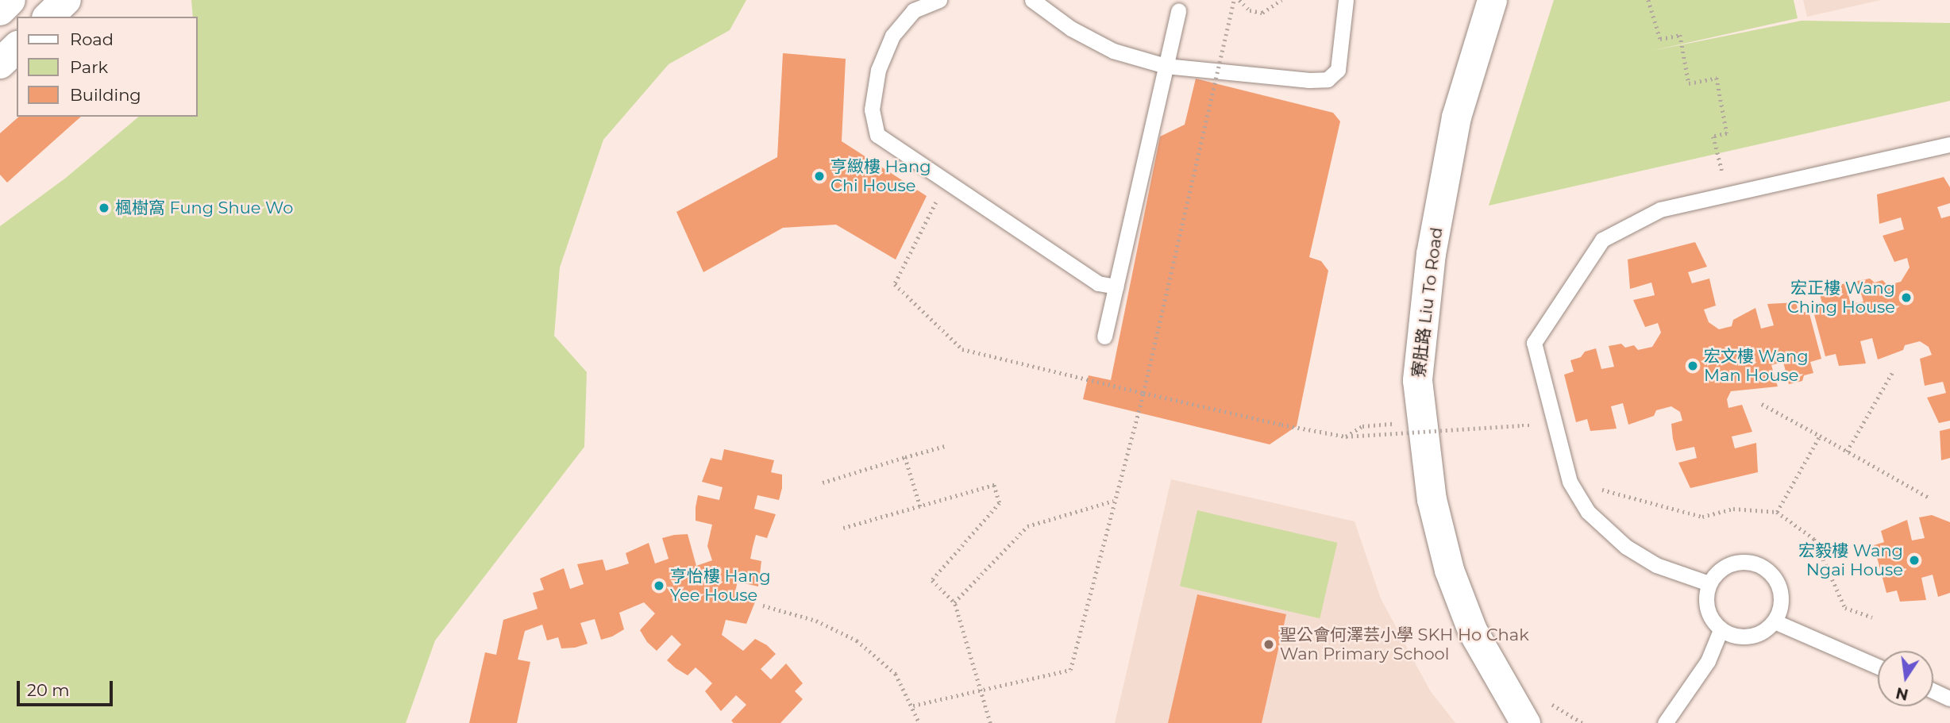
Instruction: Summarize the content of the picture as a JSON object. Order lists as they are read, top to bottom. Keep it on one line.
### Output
{"streets":{"street":["寮肚路 Liu To Road"]},"places":["亨緻樓 Hang Chi House","楓樹窩 Fung Shue Wo","宏正樓 Wang Ching House","宏文樓 Wang Man House","宏毅樓 Wang Ngai House","亨怡樓 Hang Yee House","聖公會何澤芸小學 SKH Ho Chak Wan Primary School"],"legend":["Road","Park","Building"],"scale_bar":"20 m","north":"bottom"}
